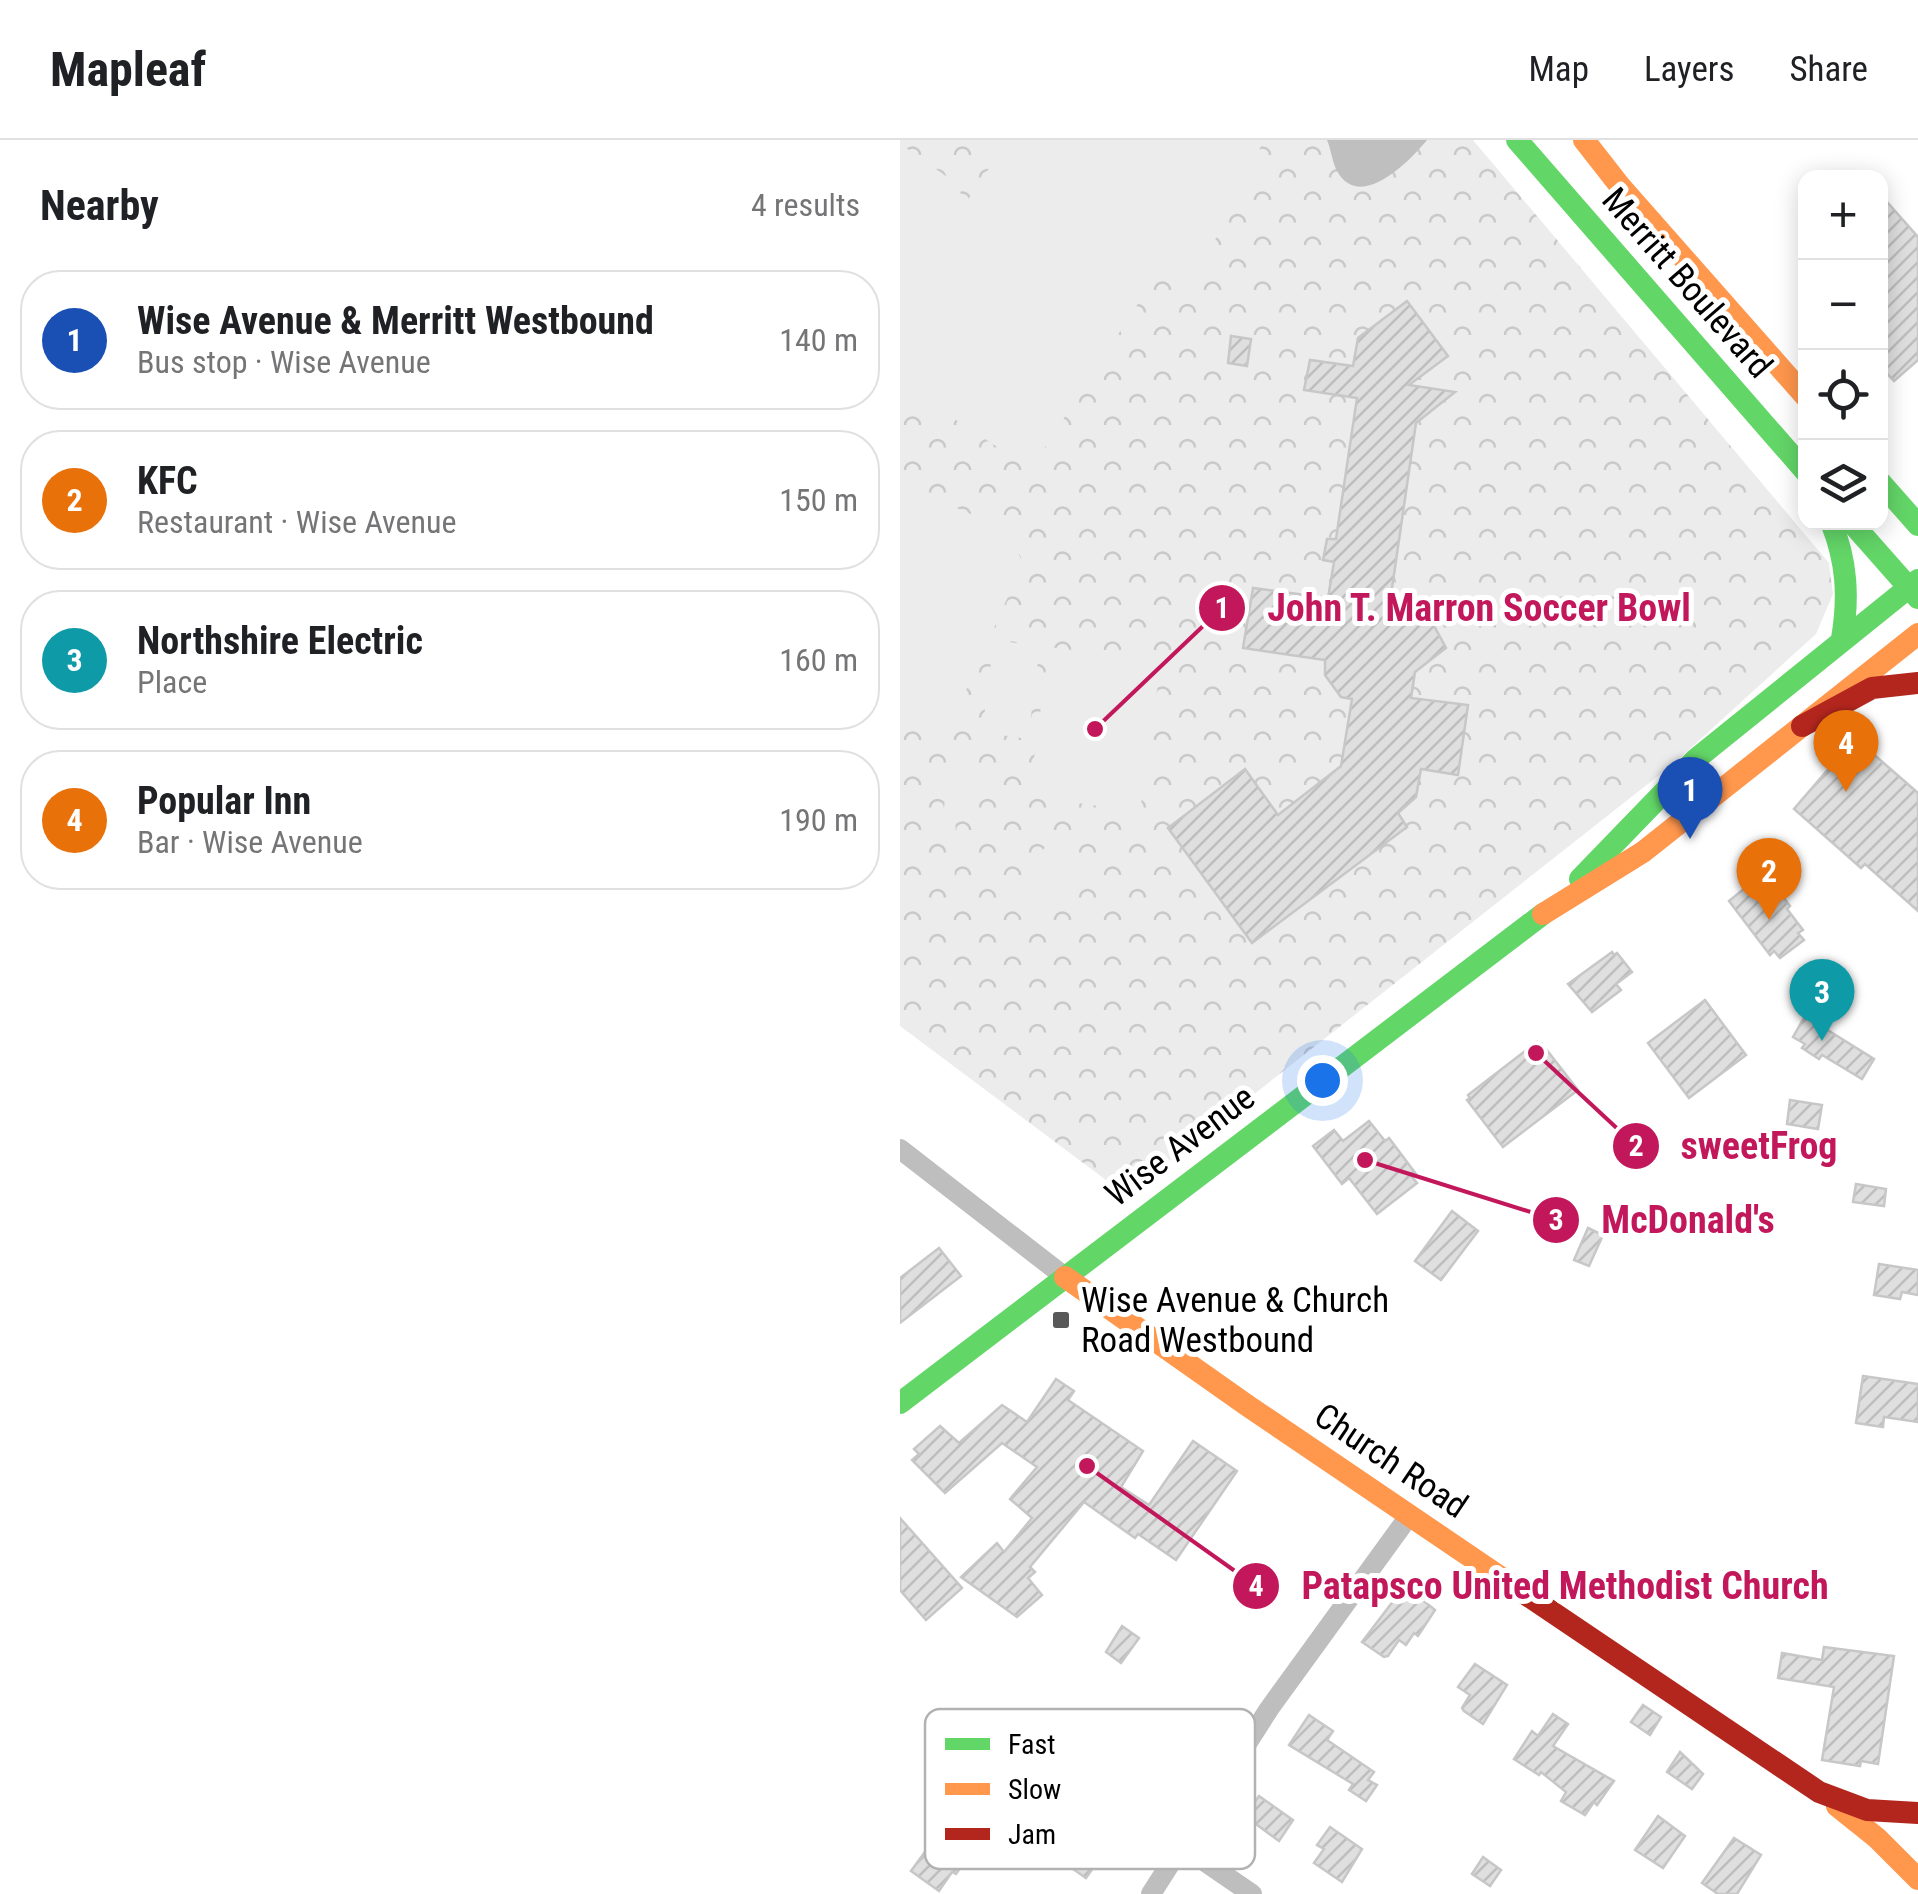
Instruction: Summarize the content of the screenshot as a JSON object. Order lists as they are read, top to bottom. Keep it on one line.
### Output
{"streets":{"main road":["Merritt Boulevard","Wise Avenue","Church Road"]},"crossings":[["Wise Avenue","Church Road"]],"places":{"other":["John T. Marron Soccer Bowl","sweetFrog","McDonald's","Patapsco United Methodist Church"],"transit":["Wise Avenue & Church Road Westbound"]},"legend":["Fast","Slow","Jam"],"page":{"header":"Mapleaf","nav":["Map","Layers","Share"],"heading":["Nearby","4 results"],"map_buttons":["+","−"],"list":[{"mark":"1","name":"Wise Avenue & Merritt Westbound","note":"Bus stop · Wise Avenue","value":"140 m"},{"mark":"2","name":"KFC","note":"Restaurant · Wise Avenue","value":"150 m"},{"mark":"3","name":"Northshire Electric","note":"Place","value":"160 m"},{"mark":"4","name":"Popular Inn","note":"Bar · Wise Avenue","value":"190 m"}],"pins":["4","1","2","3"]}}
